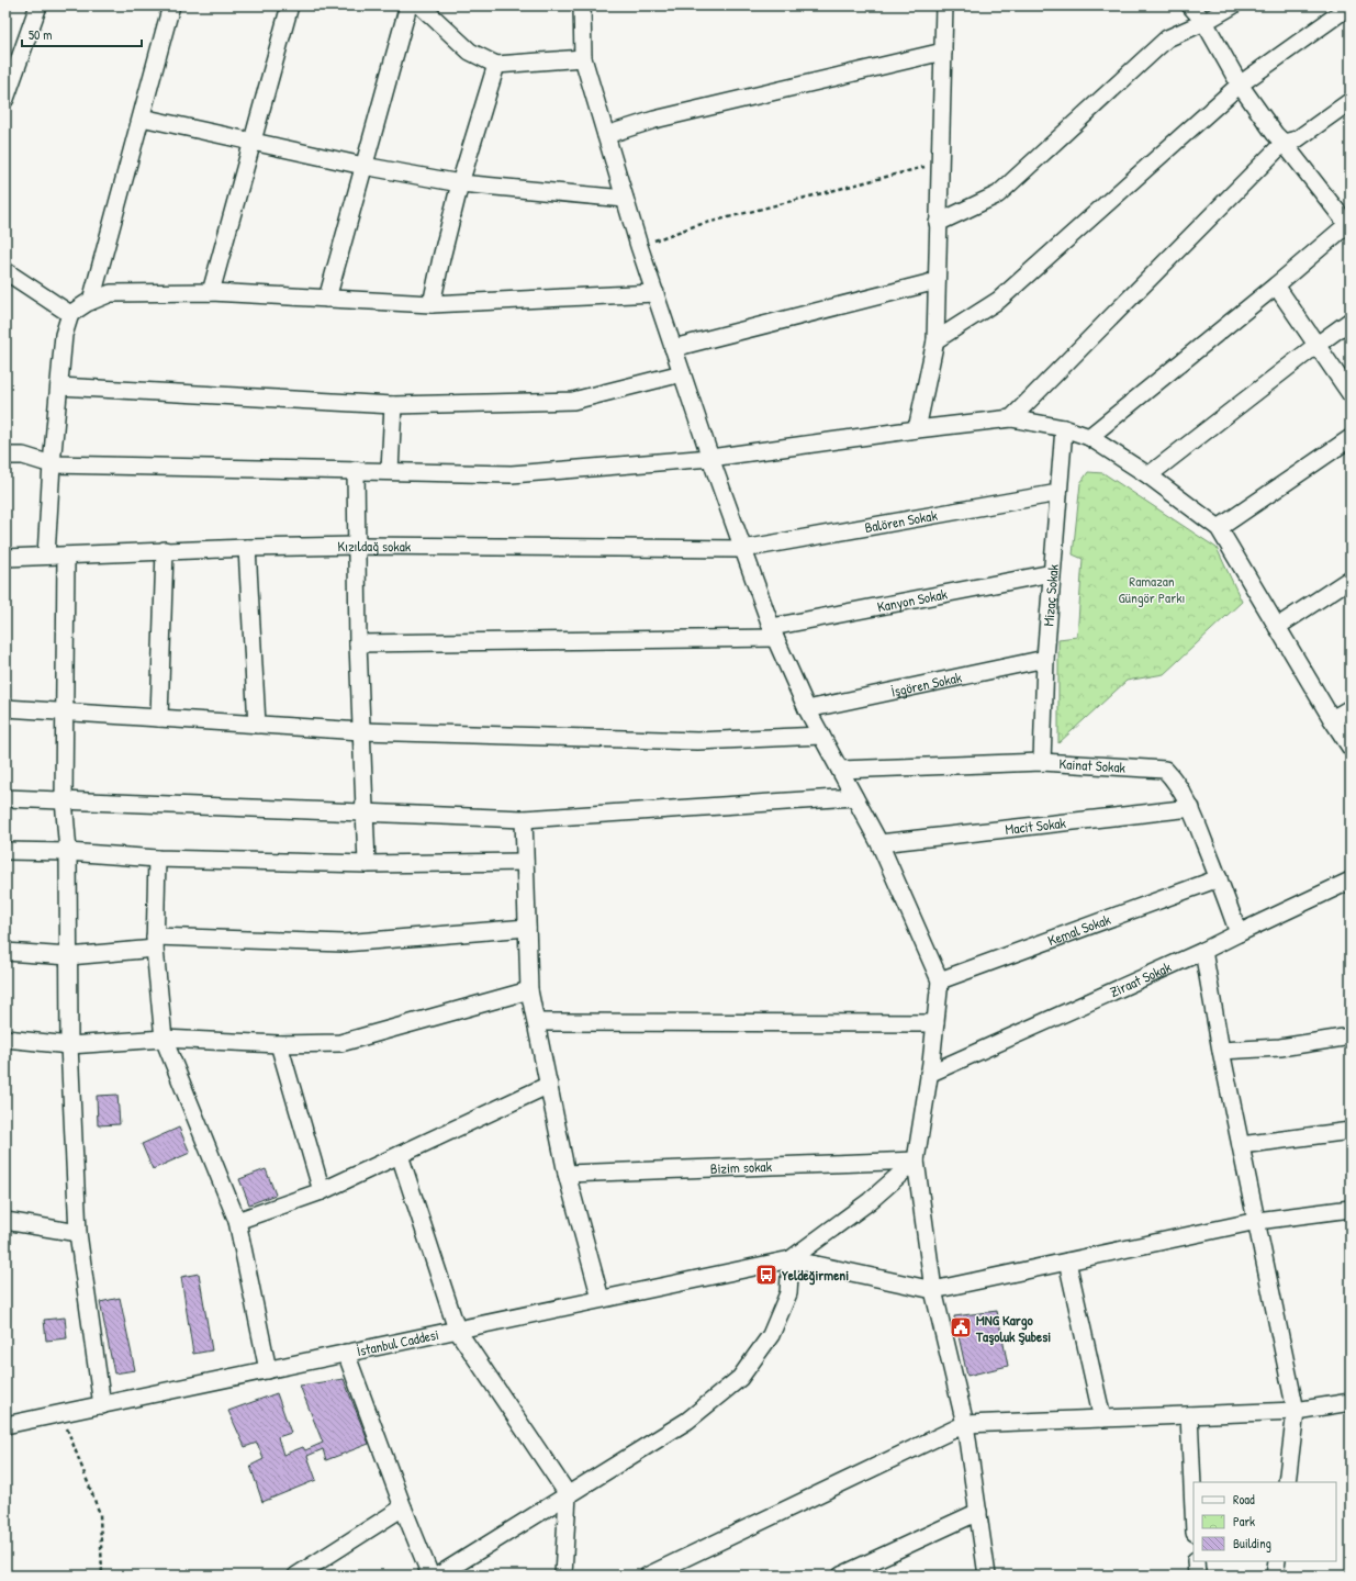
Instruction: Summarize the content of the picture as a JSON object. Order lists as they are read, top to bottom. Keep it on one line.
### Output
{"streets":{"street":["Balören Sokak","Kızıldağ sokak","Mizaç Sokak","Kanyon Sokak","İşgören Sokak","Kainat Sokak","Macit Sokak","Kemal Sokak","Ziraat Sokak","Bizim sokak","İstanbul Caddesi"]},"crossings":[["Balören Sokak","Kızıldağ sokak"],["Balören Sokak","Mizaç Sokak"],["Mizaç Sokak","Kanyon Sokak"],["Mizaç Sokak","İşgören Sokak"],["Mizaç Sokak","Kainat Sokak"],["Kainat Sokak","Macit Sokak"],["Kainat Sokak","Kemal Sokak"],["Kainat Sokak","Ziraat Sokak"]],"parks":["Ramazan Güngör Parkı"],"places":{"bus stop":["Yeldeğirmeni"],"public building":["MNG Kargo Taşoluk Şubesi"]},"legend":["Road","Park","Building"],"scale_bar":"50 m"}
